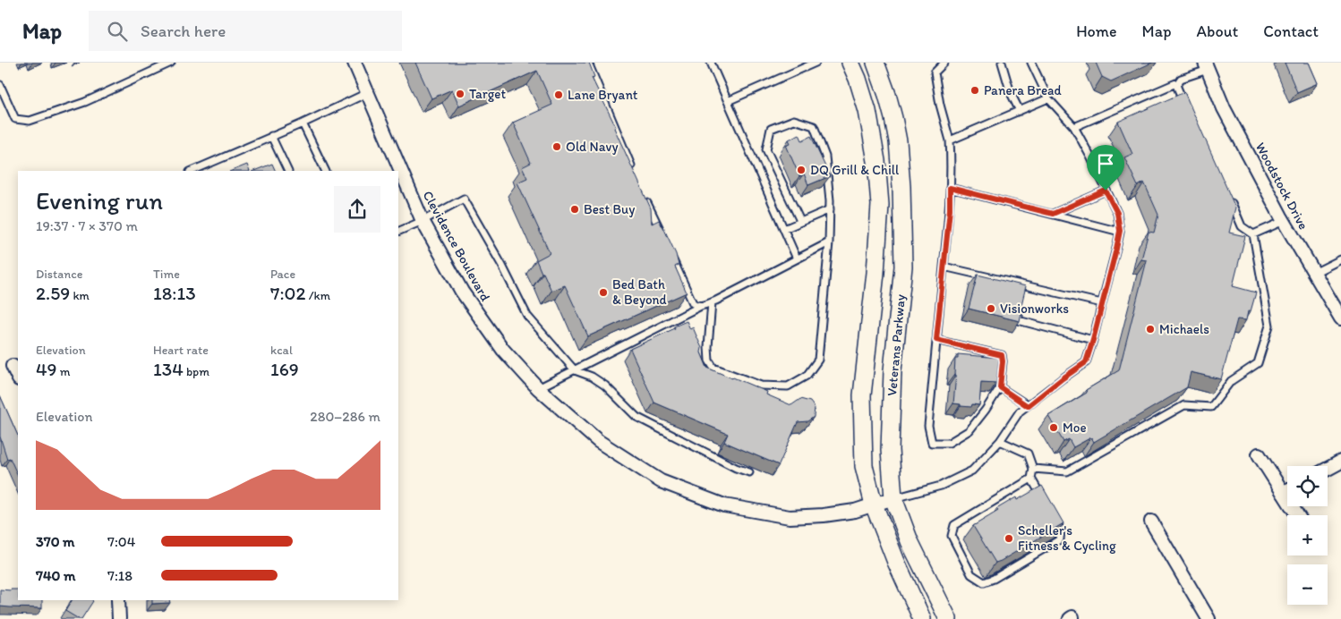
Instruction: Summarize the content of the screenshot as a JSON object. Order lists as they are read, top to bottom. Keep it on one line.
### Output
{"streets":{"main road":["Veterans Parkway"],"street":["Woodstock Drive","Clevidence Boulevard"]},"crossings":[["Clevidence Boulevard","Veterans Parkway"]],"places":["Panera Bread","Target","Lane Bryant","Old Navy","DQ Grill & Chill","Best Buy","Bed Bath & Beyond","Visionworks","Michaels","Moe","Scheller's Fitness & Cycling"],"page":{"header":"Map","search":"Search here","nav":["Home","Map","About","Contact"],"heading":["Evening run","19:37 · 7 × 370 m"],"stats":[["Distance","2.59 km"],["Time","18:13"],["Pace","7:02 /km"],["Elevation","49 m"],["Heart rate","134 bpm"],["kcal","169"]],"chart":["Elevation","280–286 m"],"map_buttons":["+","−"],"list":[{"name":"370 m","note":"7:04"},{"name":"740 m","note":"7:18"}]}}
